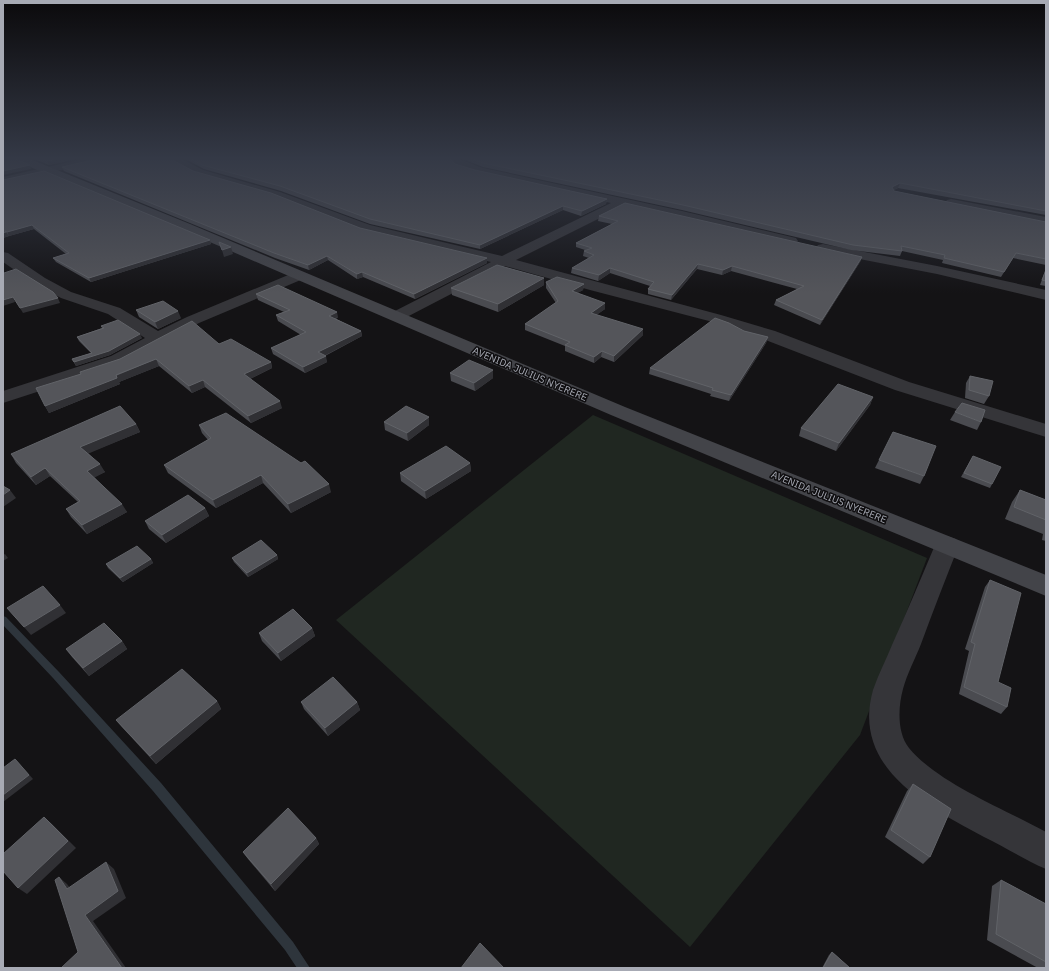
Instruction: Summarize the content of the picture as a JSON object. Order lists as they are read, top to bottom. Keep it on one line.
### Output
{"streets":{"street":["AVENIDA JULIUS NYERERE"]}}
